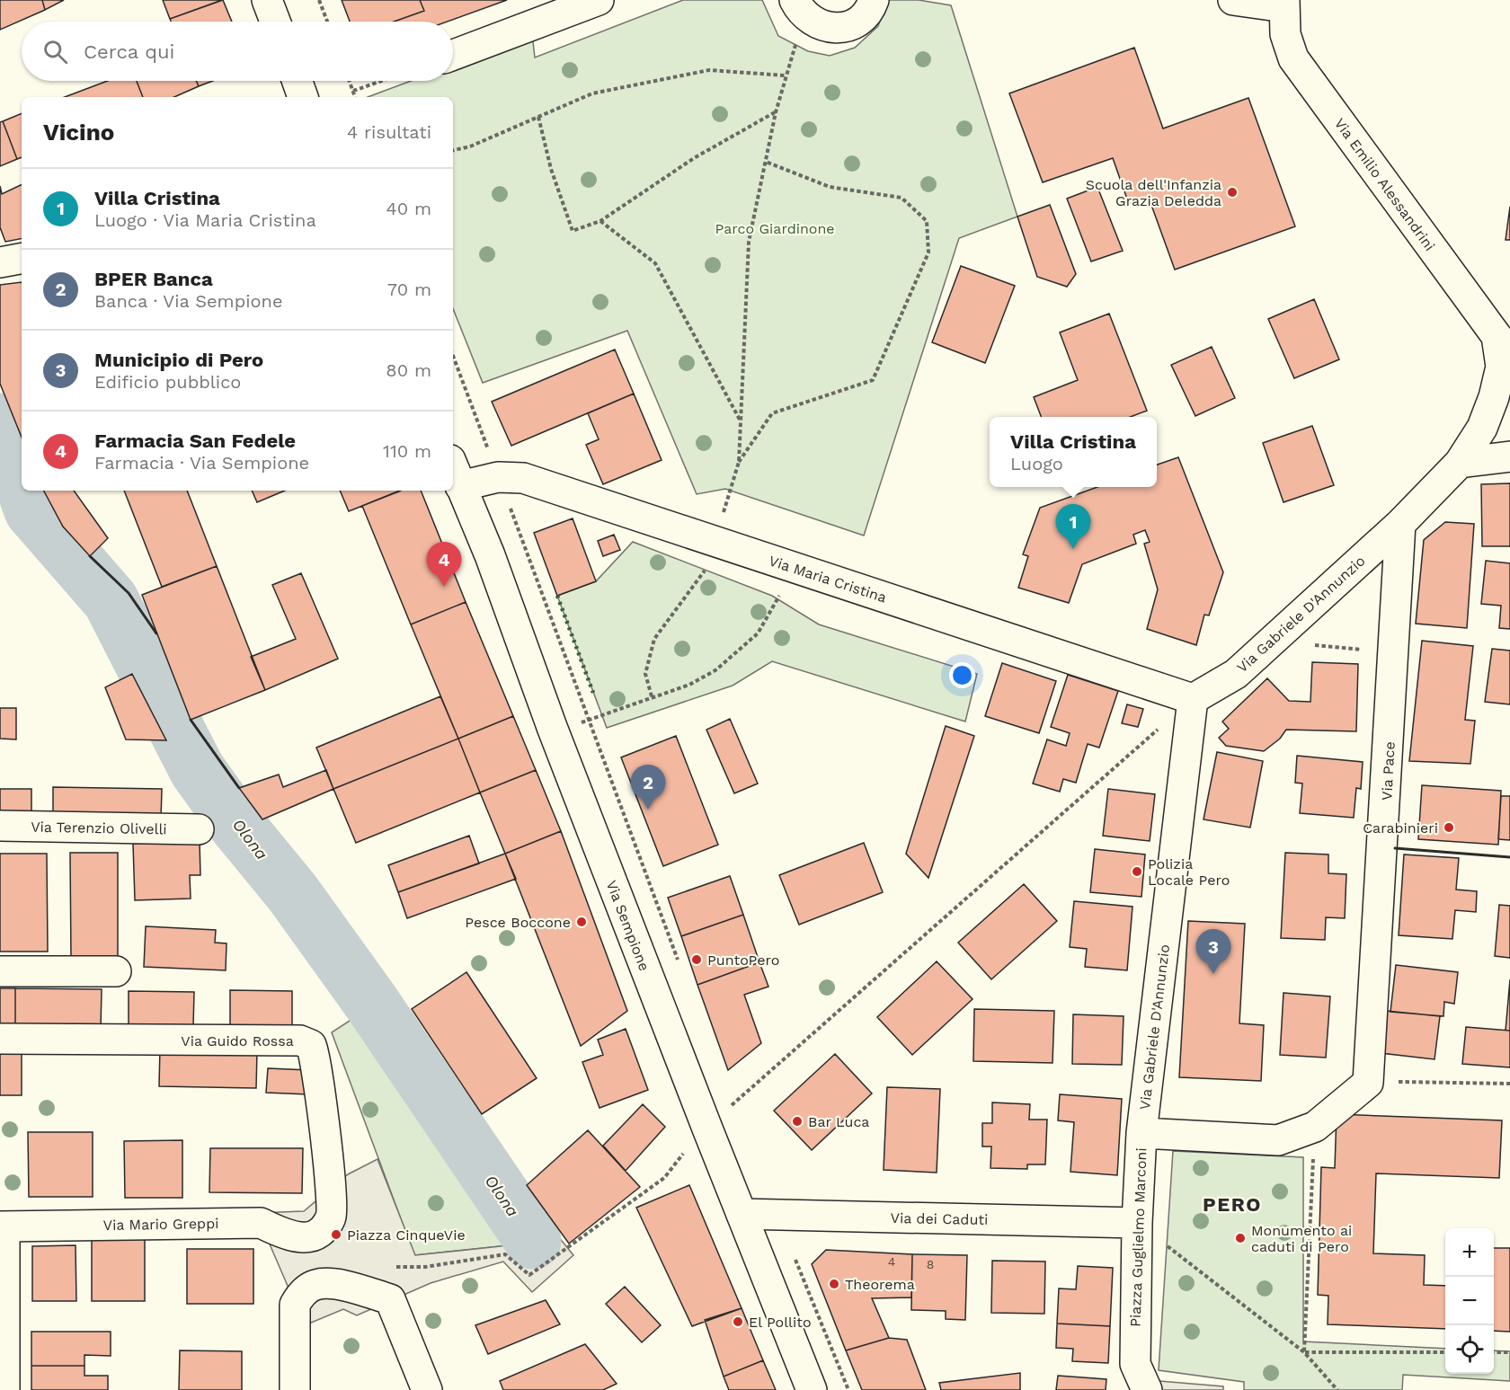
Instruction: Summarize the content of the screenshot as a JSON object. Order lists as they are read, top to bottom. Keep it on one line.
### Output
{"streets":{"street":["Via Emilio Alessandrini","Via Maria Cristina","Via Gabriele D'Annunzio","Via Pace","Via Terenzio Olivelli","Via Sempione","Via Guido Rossa","Via dei Caduti","Via Mario Greppi","Piazza Guglielmo Marconi"]},"crossings":[["Via Emilio Alessandrini","Via Gabriele D'Annunzio"],["Via Maria Cristina","Via Gabriele D'Annunzio"],["Via Maria Cristina","Via Sempione"],["Via Gabriele D'Annunzio","Via Pace"],["Via Gabriele D'Annunzio","Piazza Guglielmo Marconi"],["Via Pace","Piazza Guglielmo Marconi"],["Via Sempione","Via dei Caduti"],["Via Guido Rossa","Via Mario Greppi"],["Via dei Caduti","Piazza Guglielmo Marconi"]],"districts":["PERO"],"water":["Olona"],"parks":["Parco Giardinone"],"places":["Scuola dell'Infanzia Grazia Deledda","Carabinieri","Polizia Locale Pero","Pesce Boccone","PuntoPero","Bar Luca","Piazza CinqueVie","Monumento ai caduti di Pero","Theorema","El Pollito"],"house_numbers":["4","8"],"page":{"search":"Cerca qui","heading":["Vicino","4 risultati"],"list":[{"mark":"1","name":"Villa Cristina","note":"Luogo · Via Maria Cristina","value":"40 m"},{"mark":"2","name":"BPER Banca","note":"Banca · Via Sempione","value":"70 m"},{"mark":"3","name":"Municipio di Pero","note":"Edificio pubblico","value":"80 m"},{"mark":"4","name":"Farmacia San Fedele","note":"Farmacia · Via Sempione","value":"110 m"}],"popup":["Villa Cristina","Luogo"],"pins":["1","4","2","3"],"map_buttons":["+","−"]}}
